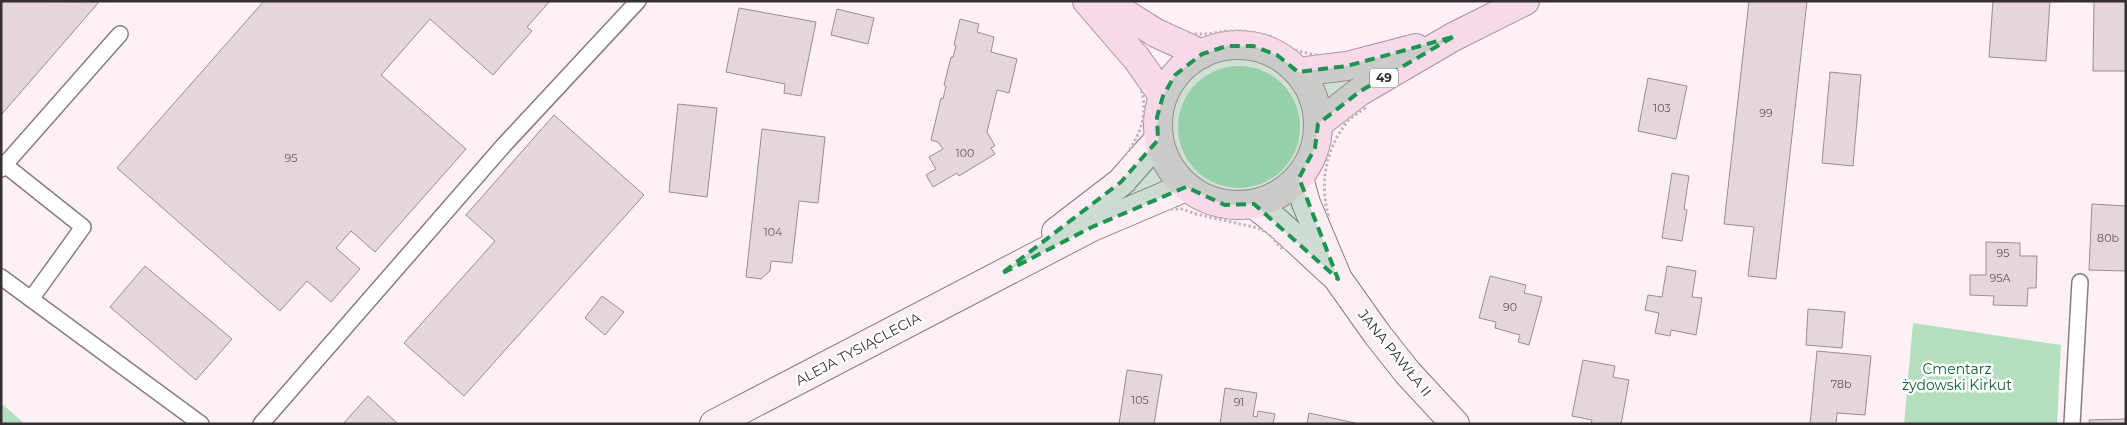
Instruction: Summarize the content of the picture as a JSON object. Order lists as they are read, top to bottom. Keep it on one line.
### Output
{"streets":{"main road":["49"],"street":["ALEJA TYSIĄCLECIA","JANA PAWŁA II"]},"crossings":[["49","ALEJA TYSIĄCLECIA"],["49","JANA PAWŁA II"],["ALEJA TYSIĄCLECIA","JANA PAWŁA II"]],"parks":["Cmentarz żydowski Kirkut"],"house_numbers":["103","99","100","95","104","80b","95","95A","90","78b","105","91"]}
